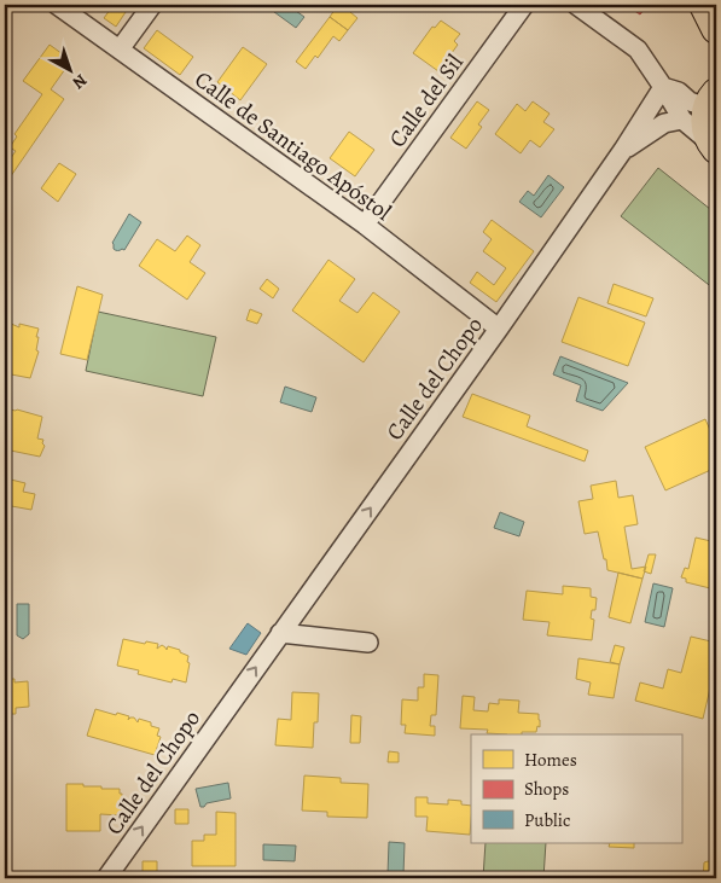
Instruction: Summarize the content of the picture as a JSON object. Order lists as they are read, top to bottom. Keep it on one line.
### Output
{"streets":{"street":["Calle del Sil","Calle de Santiago Apóstol","Calle del Chopo"]},"crossings":[["Calle del Sil","Calle de Santiago Apóstol"],["Calle de Santiago Apóstol","Calle del Chopo"]],"one_way":["Calle del Chopo"],"legend":["Homes","Shops","Public"],"north":"bottom right"}
